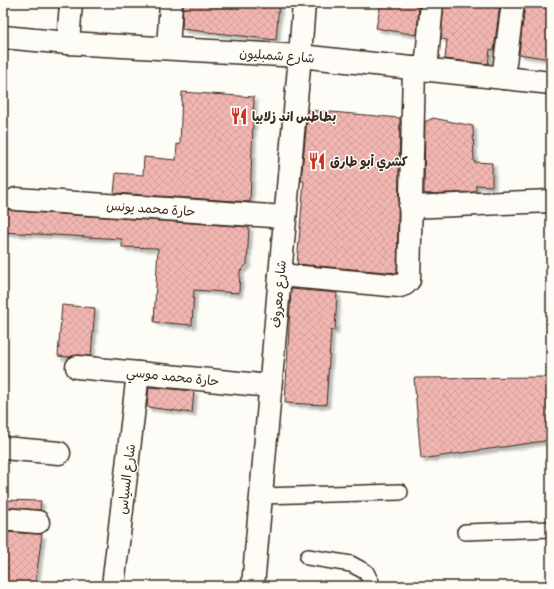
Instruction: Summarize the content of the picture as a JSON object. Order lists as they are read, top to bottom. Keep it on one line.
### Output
{"streets":{"street":["شارع شمبليون","حارة محمد يونس","شارع معروف","حارة محمد موسي","شارع السياس"]},"crossings":[["شارع شمبليون","شارع معروف"],["حارة محمد يونس","شارع معروف"],["شارع معروف","حارة محمد موسي"],["حارة محمد موسي","شارع السياس"]],"places":{"restaurant":["بطاطس اند زلابيا","كشري أبو طارق"]}}
